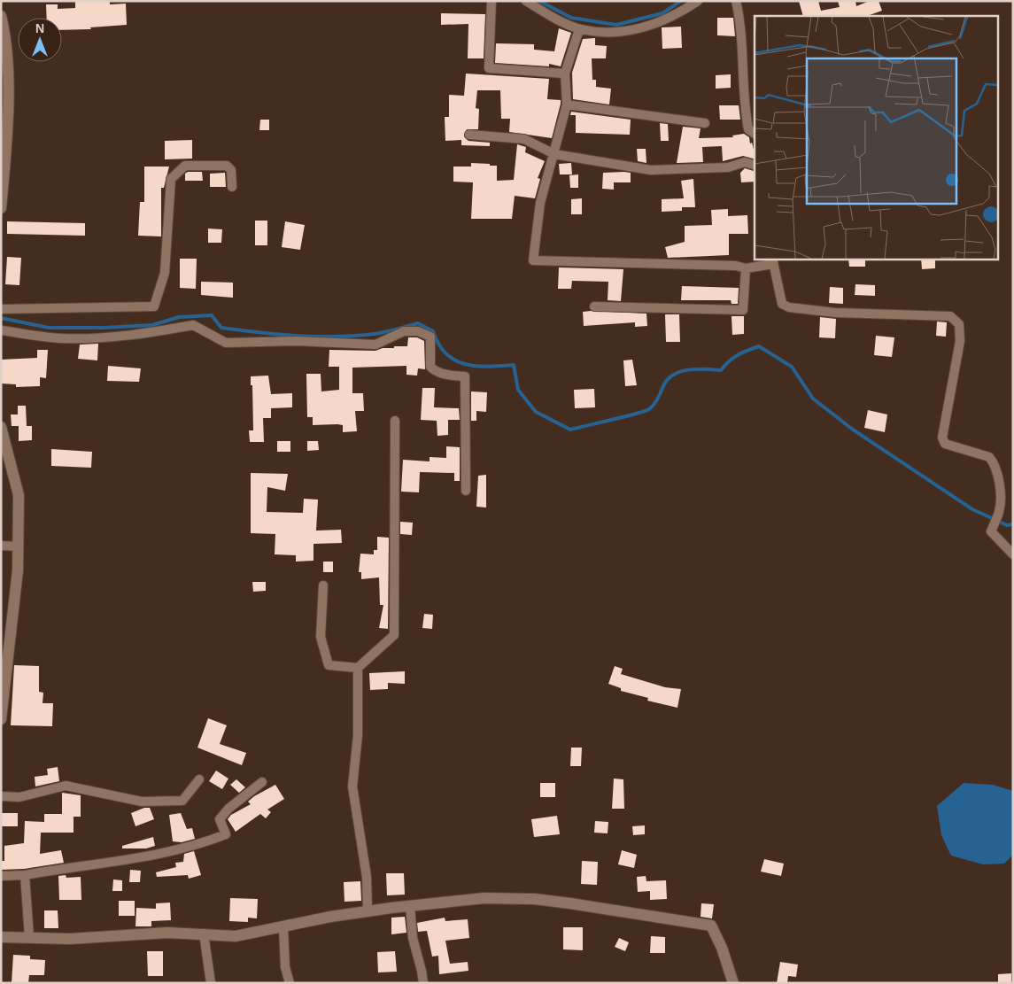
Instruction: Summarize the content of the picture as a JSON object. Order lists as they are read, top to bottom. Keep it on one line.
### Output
{"north":"top"}
